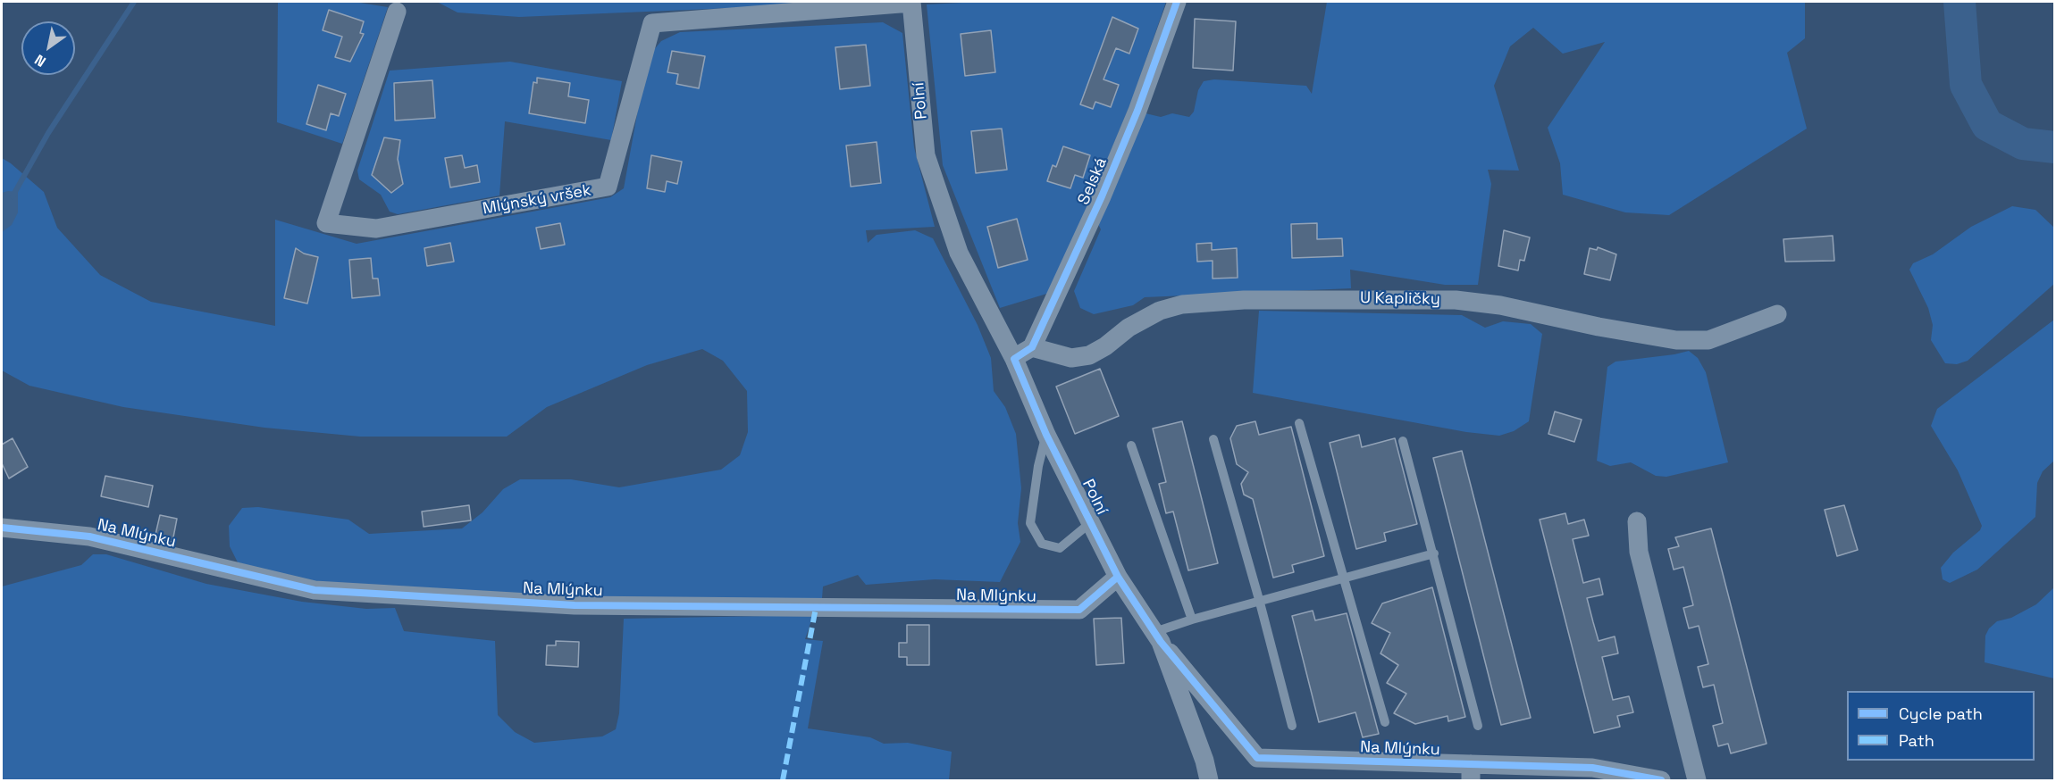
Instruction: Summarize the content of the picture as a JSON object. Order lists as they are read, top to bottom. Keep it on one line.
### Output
{"streets":{"street":["Polní","Selská","Mlýnský vršek","U Kapličky","Na Mlýnku"]},"crossings":[["Polní","Mlýnský vršek"],["Polní","Na Mlýnku"],["Selská","U Kapličky"]],"legend":["Cycle path","Path"],"north":"bottom left"}
